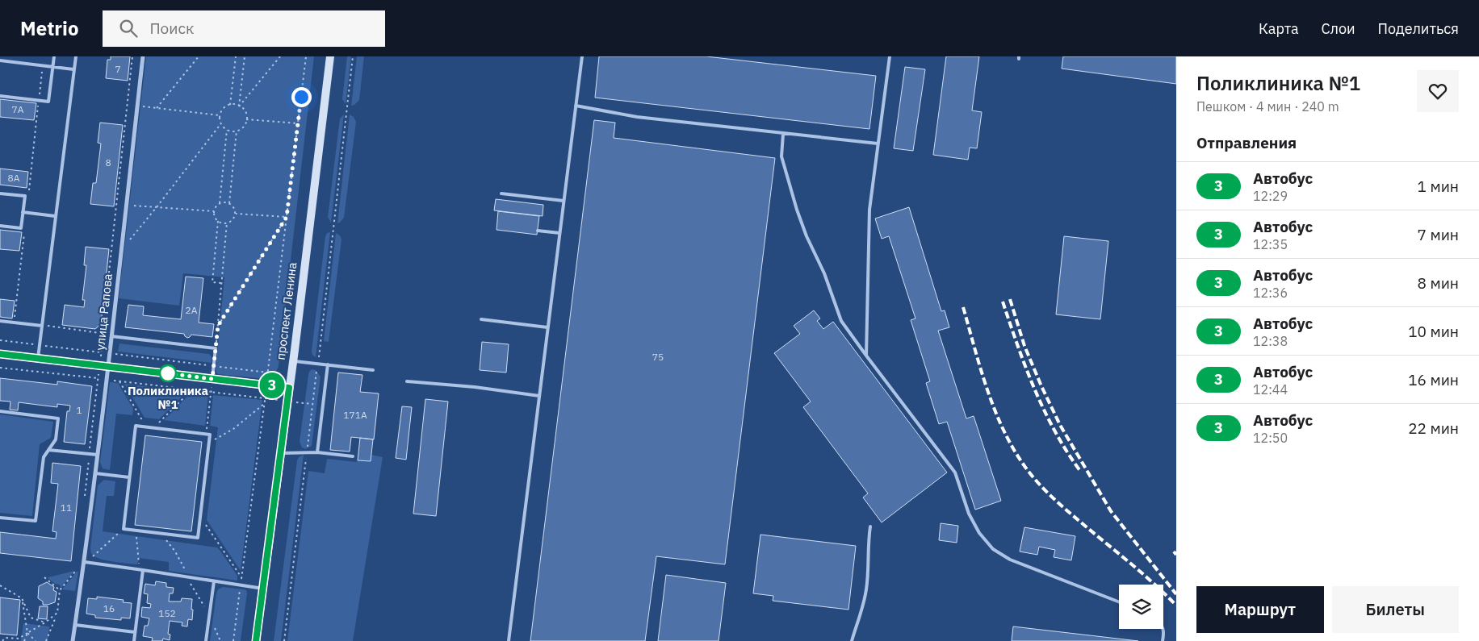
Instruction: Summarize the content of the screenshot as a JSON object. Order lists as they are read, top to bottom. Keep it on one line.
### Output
{"streets":{"main road":["проспект Ленина"],"street":["улица Рапова"]},"places":["Поликлиника №1"],"lines":["bus line 3"],"house_numbers":["7","7А","8","8А","2А","75","1","171А","11","16","152"],"page":{"header":"Metrio","search":"Поиск","nav":["Карта","Слои","Поделиться"],"on_map":"3","heading":[["Поликлиника №1","Пешком · 4 мин · 240 m"],"Отправления"],"list":[{"mark":"3","name":"Автобус","note":"12:29","value":"1 мин"},{"mark":"3","name":"Автобус","note":"12:35","value":"7 мин"},{"mark":"3","name":"Автобус","note":"12:36","value":"8 мин"},{"mark":"3","name":"Автобус","note":"12:38","value":"10 мин"},{"mark":"3","name":"Автобус","note":"12:44","value":"16 мин"},{"mark":"3","name":"Автобус","note":"12:50","value":"22 мин"}],"buttons":["Маршрут","Билеты"]}}
